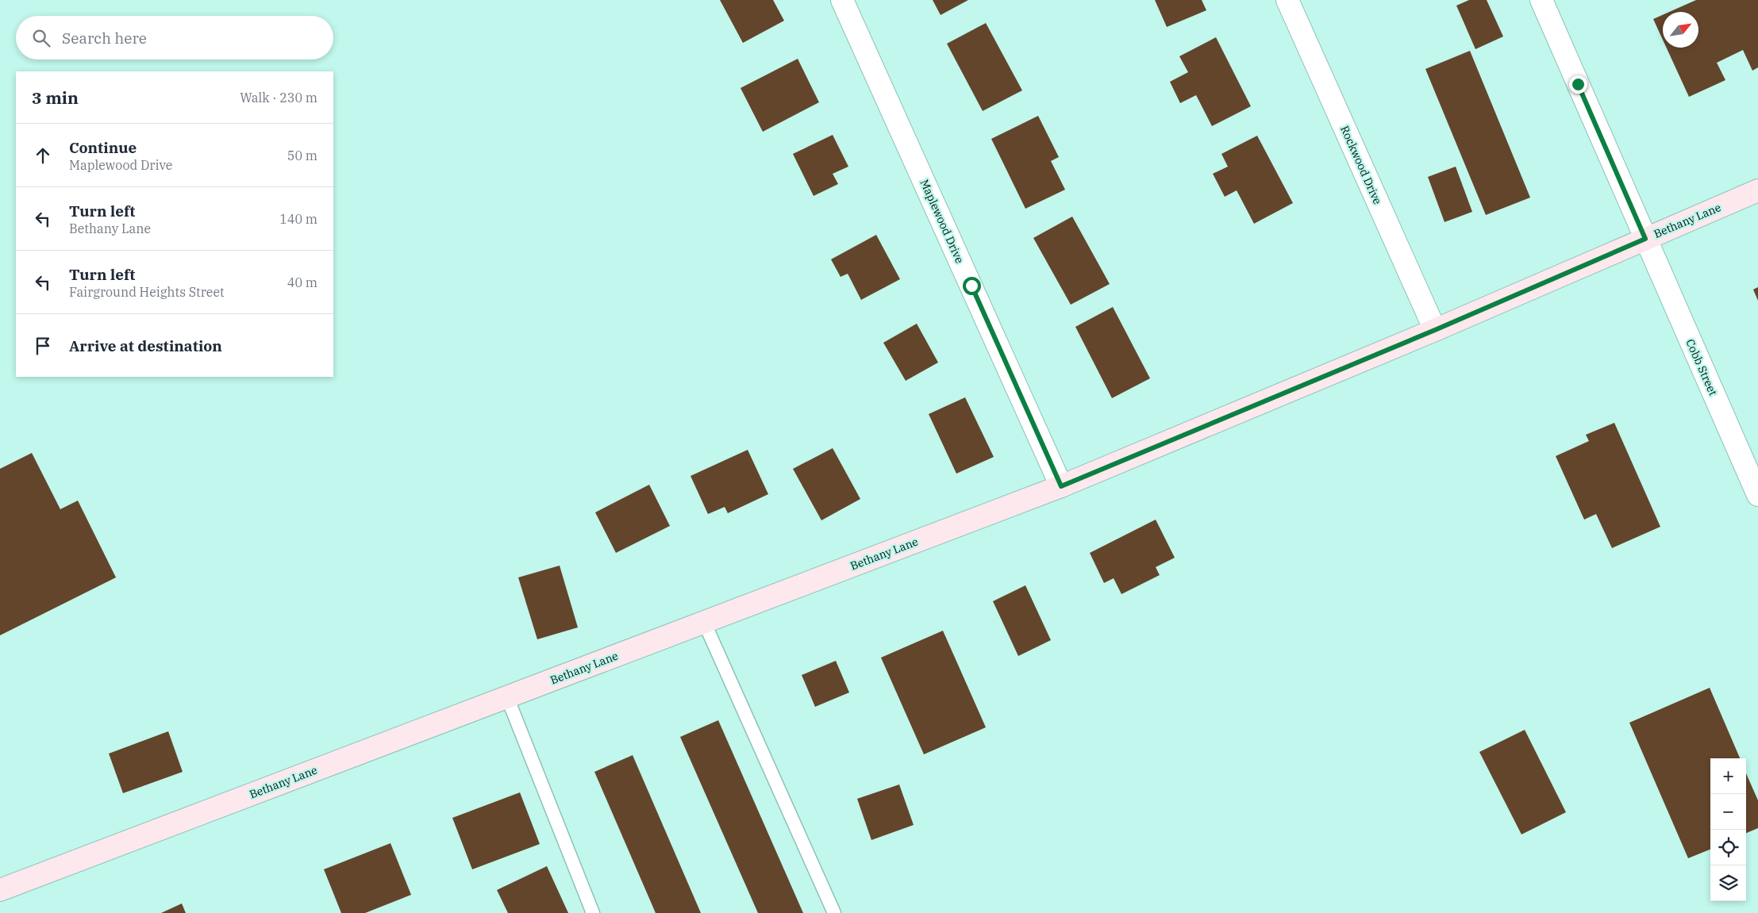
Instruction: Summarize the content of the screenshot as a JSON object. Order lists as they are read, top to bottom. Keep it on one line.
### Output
{"streets":{"street":["Rockwood Drive","Bethany Lane","Maplewood Drive","Cobb Street"]},"crossings":[["Rockwood Drive","Bethany Lane"],["Bethany Lane","Maplewood Drive"],["Bethany Lane","Cobb Street"]],"north":"top right","page":{"search":"Search here","heading":["3 min","Walk · 230 m"],"list":[["Continue","Maplewood Drive","50 m"],["Turn left","Bethany Lane","140 m"],["Turn left","Fairground Heights Street","40 m"],"Arrive at destination"],"map_buttons":["+","−"]}}
